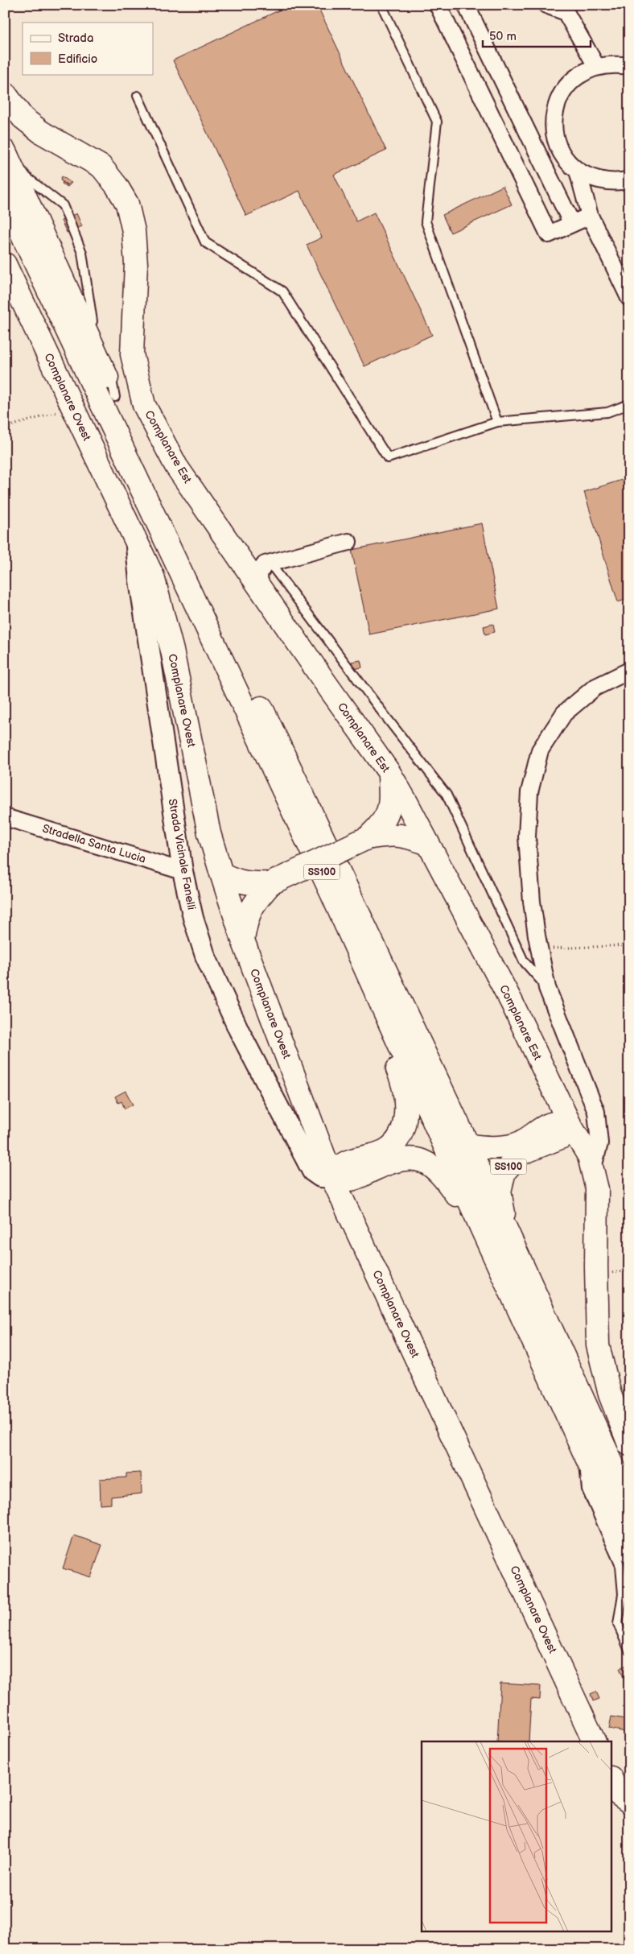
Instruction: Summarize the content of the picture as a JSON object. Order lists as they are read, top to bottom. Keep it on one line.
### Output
{"streets":{"main road":["Complanare Ovest","Complanare Est","SS100"],"street":["Stradella Santa Lucia","Strada Vicinale Fanelli"]},"crossings":[["Complanare Ovest","Strada Vicinale Fanelli"],["Complanare Ovest","SS100"],["Complanare Est","SS100"],["Stradella Santa Lucia","Strada Vicinale Fanelli"],["Strada Vicinale Fanelli","SS100"]],"legend":["Strada","Edificio"],"scale_bar":"50 m"}
